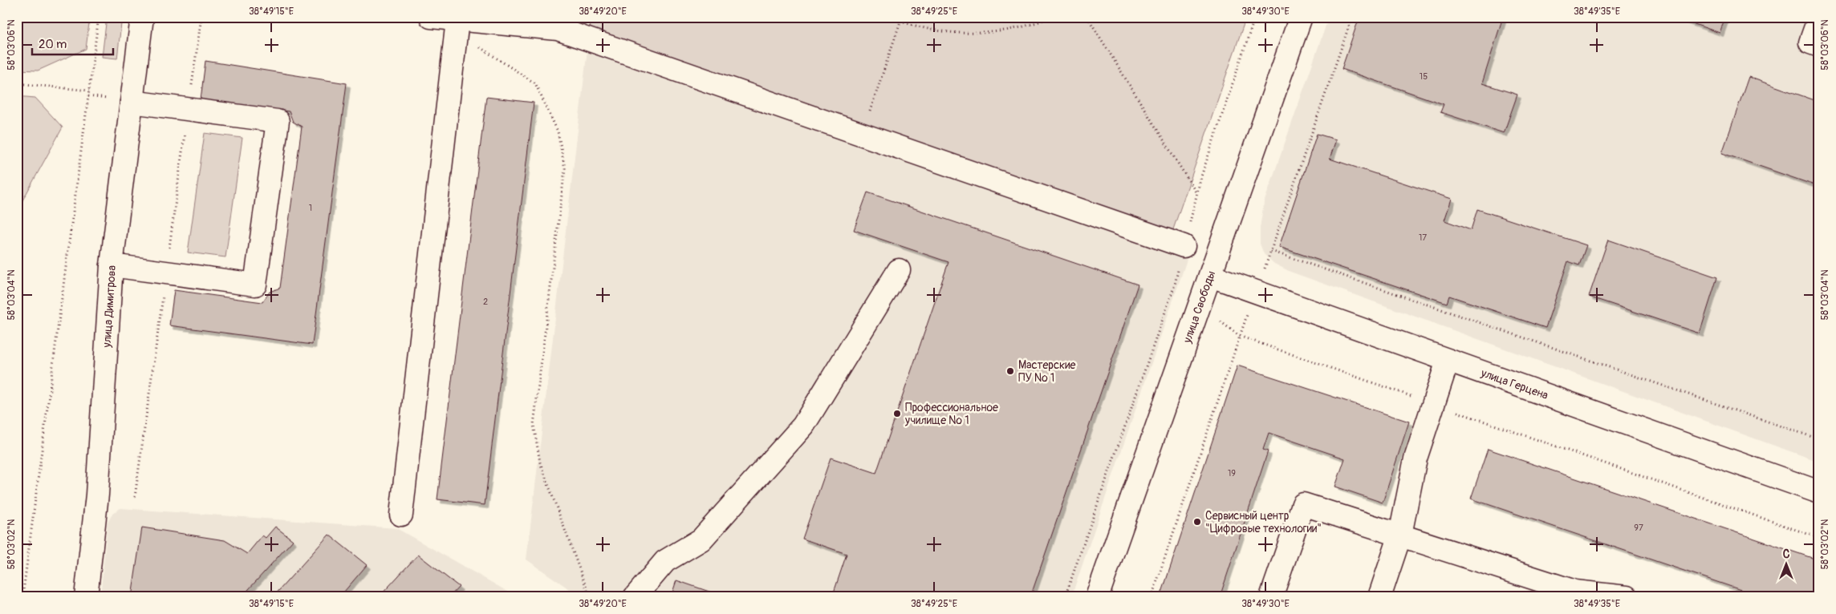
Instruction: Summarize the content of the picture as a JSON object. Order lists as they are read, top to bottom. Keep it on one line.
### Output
{"streets":{"main road":["улица Димитрова","улица Свободы","улица Герцена"]},"crossings":[["улица Свободы","улица Герцена"]],"places":["Мастерские ПУ № 1","Профессиональное училище № 1","Сервисный центр \"Цифровые технологии\""],"house_numbers":["15","1","17","2","19","97"],"scale_bar":"20 m","north":"top","coordinates":["38°49'15\"E","38°49'20\"E","38°49'25\"E","38°49'30\"E","38°49'35\"E","58°03'06\"N","58°03'04\"N","58°03'02\"N"]}
